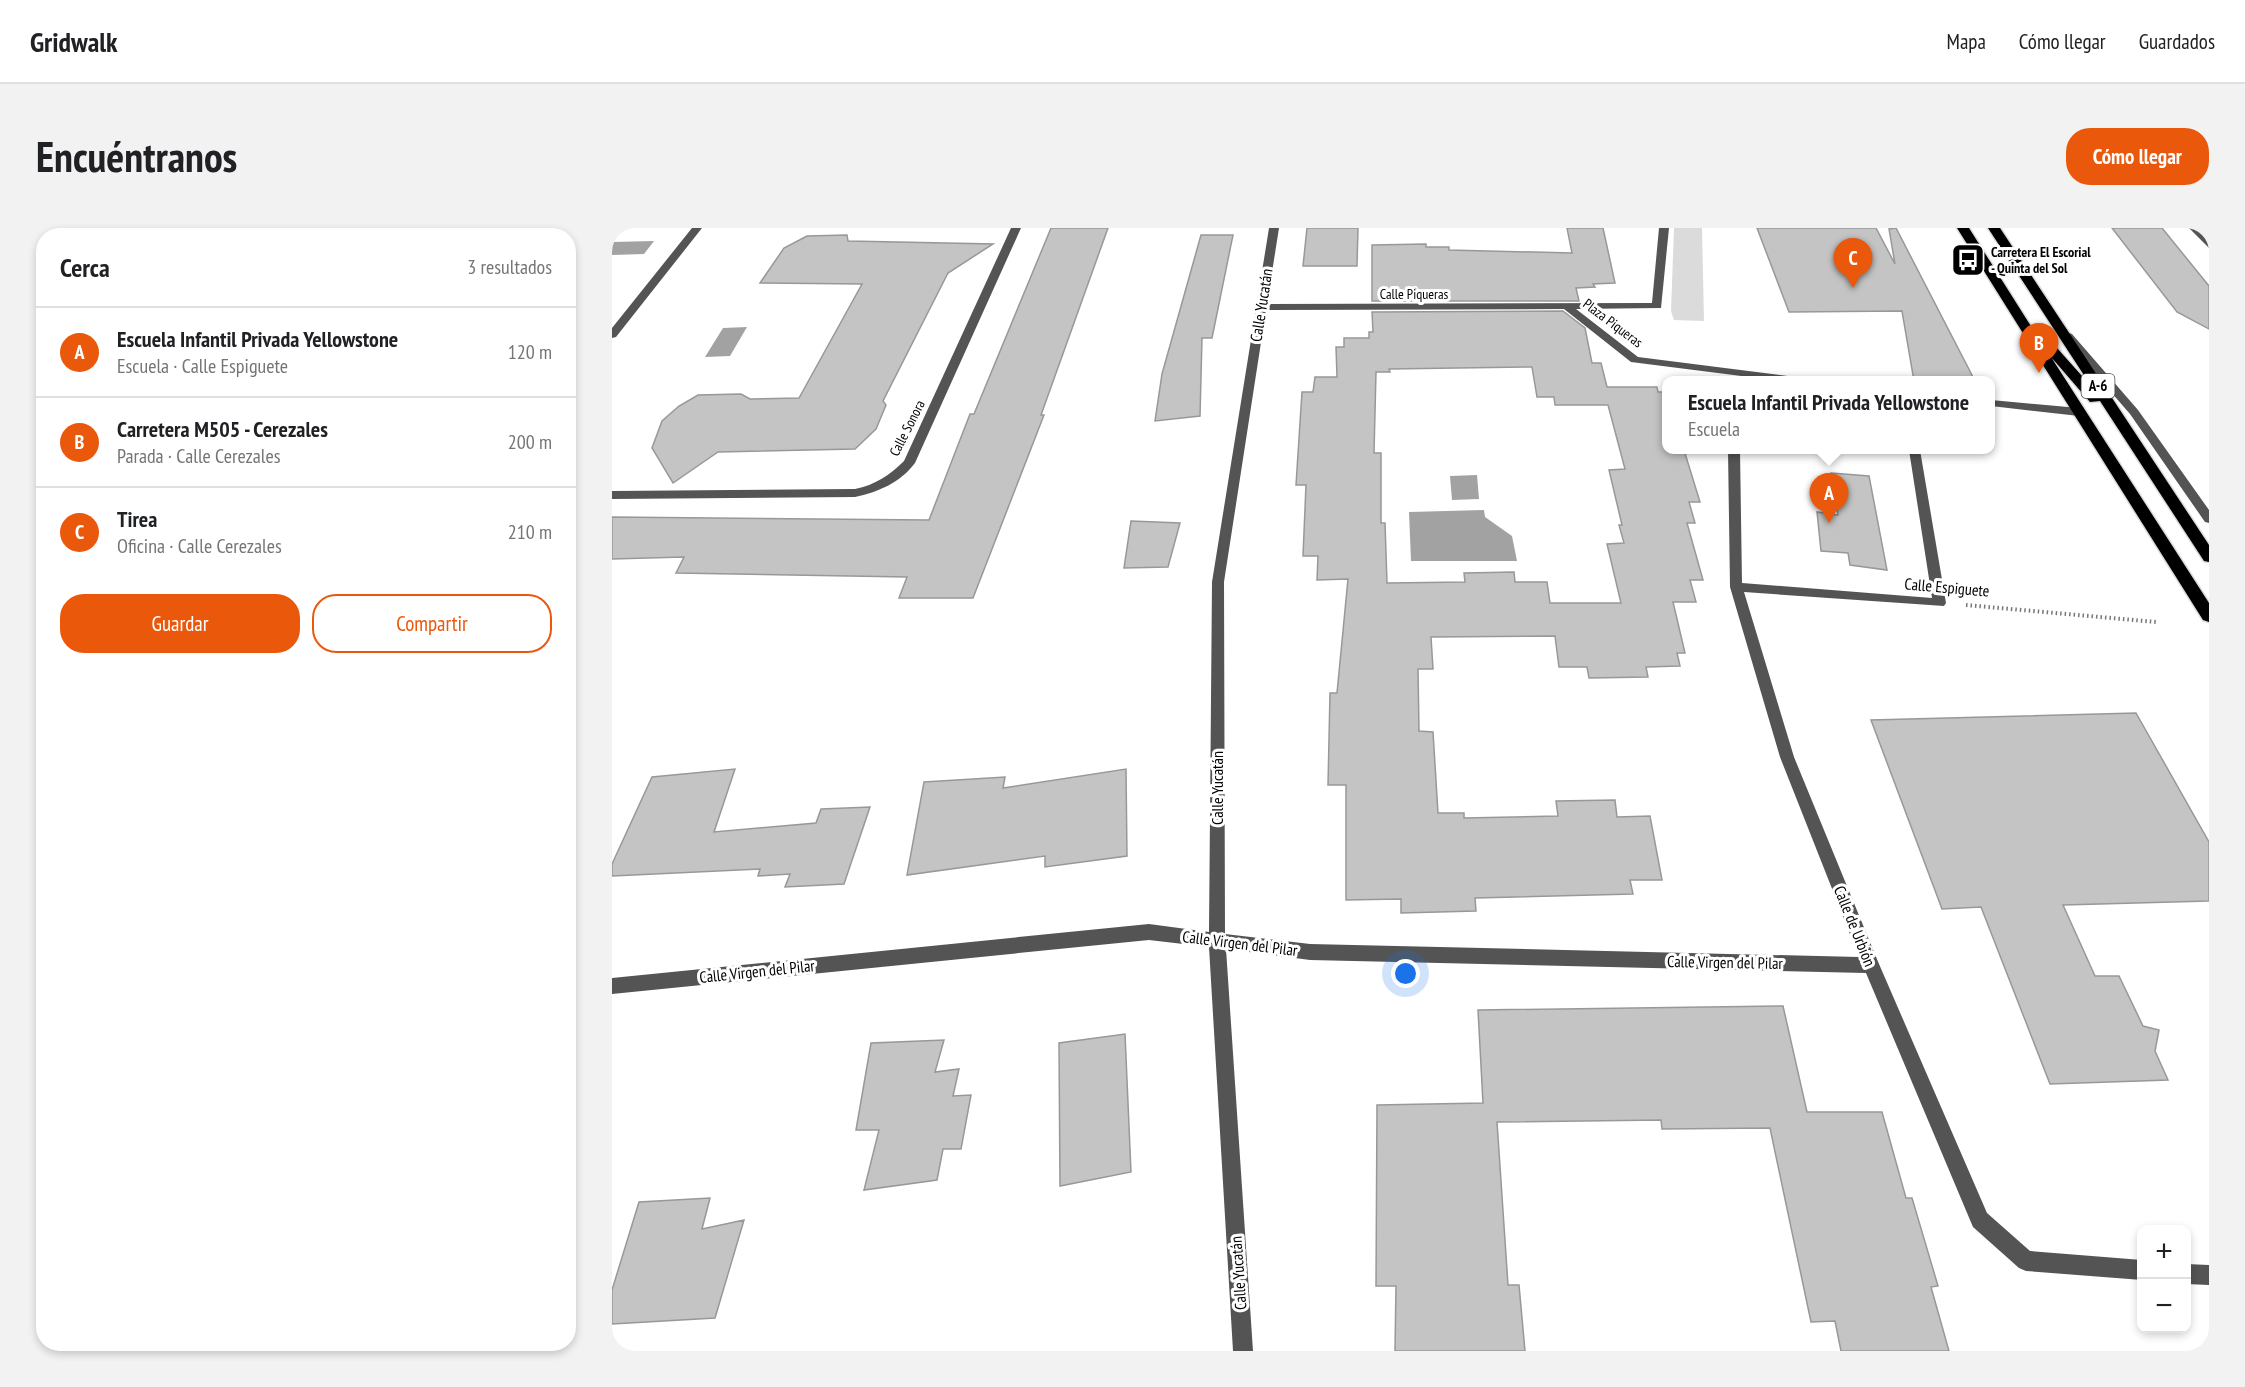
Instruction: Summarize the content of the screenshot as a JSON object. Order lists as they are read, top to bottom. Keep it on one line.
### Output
{"streets":{"highway":["A-6"],"street":["Calle Piqueras","Calle Yucatán","Plaza Piqueras","Calle Sonora","Calle Espiguete","Calle de Urbión","Calle Virgen del Pilar"]},"crossings":[["Calle Piqueras","Calle Yucatán"],["Calle Piqueras","Plaza Piqueras"],["Calle Yucatán","Calle Virgen del Pilar"],["Calle Espiguete","Calle de Urbión"],["Calle de Urbión","Calle Virgen del Pilar"]],"places":{"bus stop":["Carretera El Escorial - Quinta del Sol"]},"page":{"header":"Gridwalk","nav":["Mapa","Cómo llegar","Guardados"],"buttons":["Cómo llegar",["Guardar","Compartir"]],"title":"Encuéntranos","heading":["Cerca","3 resultados"],"pins":["C","B","A"],"list":[{"mark":"A","name":"Escuela Infantil Privada Yellowstone","note":"Escuela · Calle Espiguete","value":"120 m"},{"mark":"B","name":"Carretera M505 - Cerezales","note":"Parada · Calle Cerezales","value":"200 m"},{"mark":"C","name":"Tirea","note":"Oficina · Calle Cerezales","value":"210 m"}],"popup":["Escuela Infantil Privada Yellowstone","Escuela"],"map_buttons":["+","−"]}}
